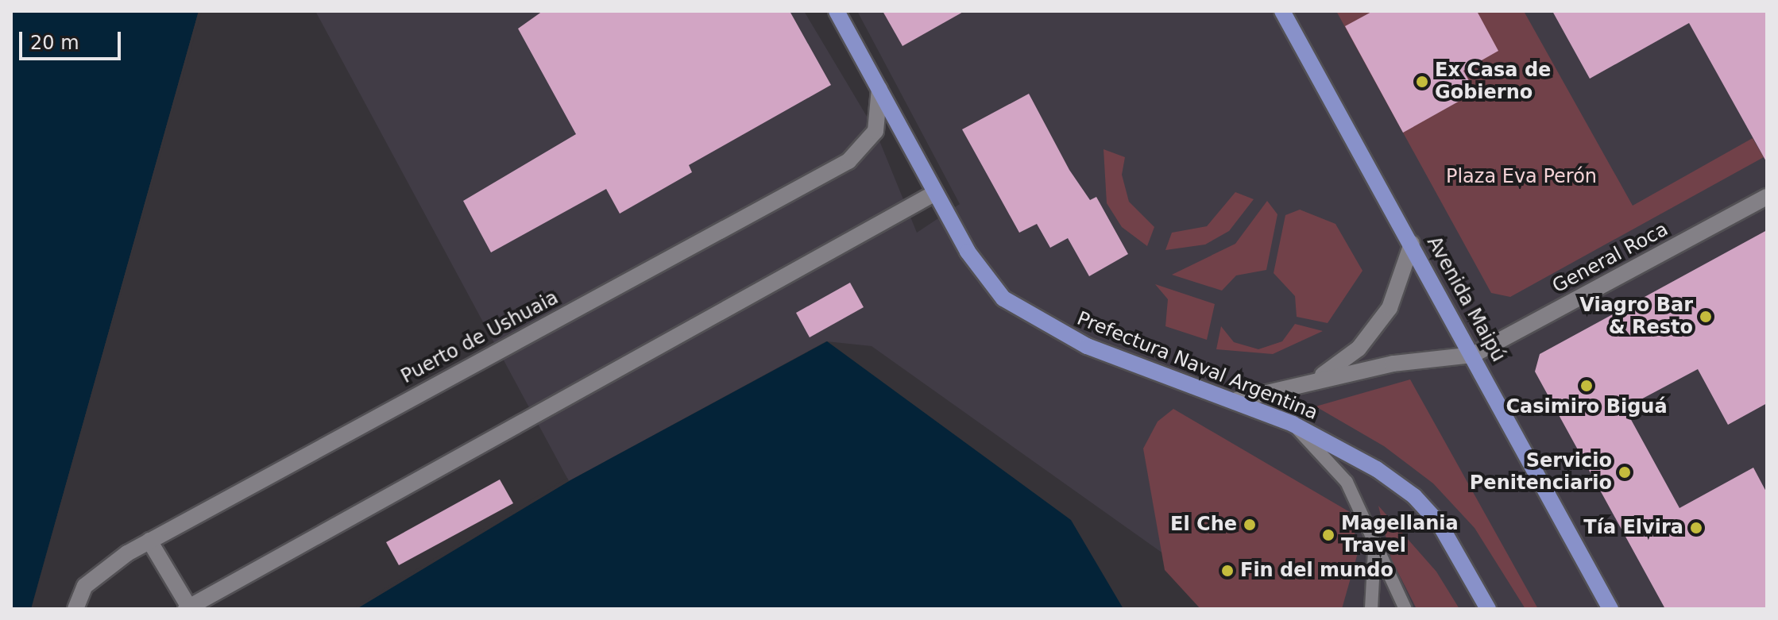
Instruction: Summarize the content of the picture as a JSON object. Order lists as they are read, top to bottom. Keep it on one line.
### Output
{"streets":{"main road":["Avenida Maipú","Prefectura Naval Argentina"],"street":["General Roca","Puerto de Ushuaia"]},"crossings":[["General Roca","Avenida Maipú"],["Puerto de Ushuaia","Prefectura Naval Argentina"]],"parks":["Plaza Eva Perón"],"places":["Ex Casa de Gobierno","Viagro Bar & Resto","Casimiro Biguá","Servicio Penitenciario","El Che","Tía Elvira","Magellania Travel","Fin del mundo"],"scale_bar":"20 m"}
